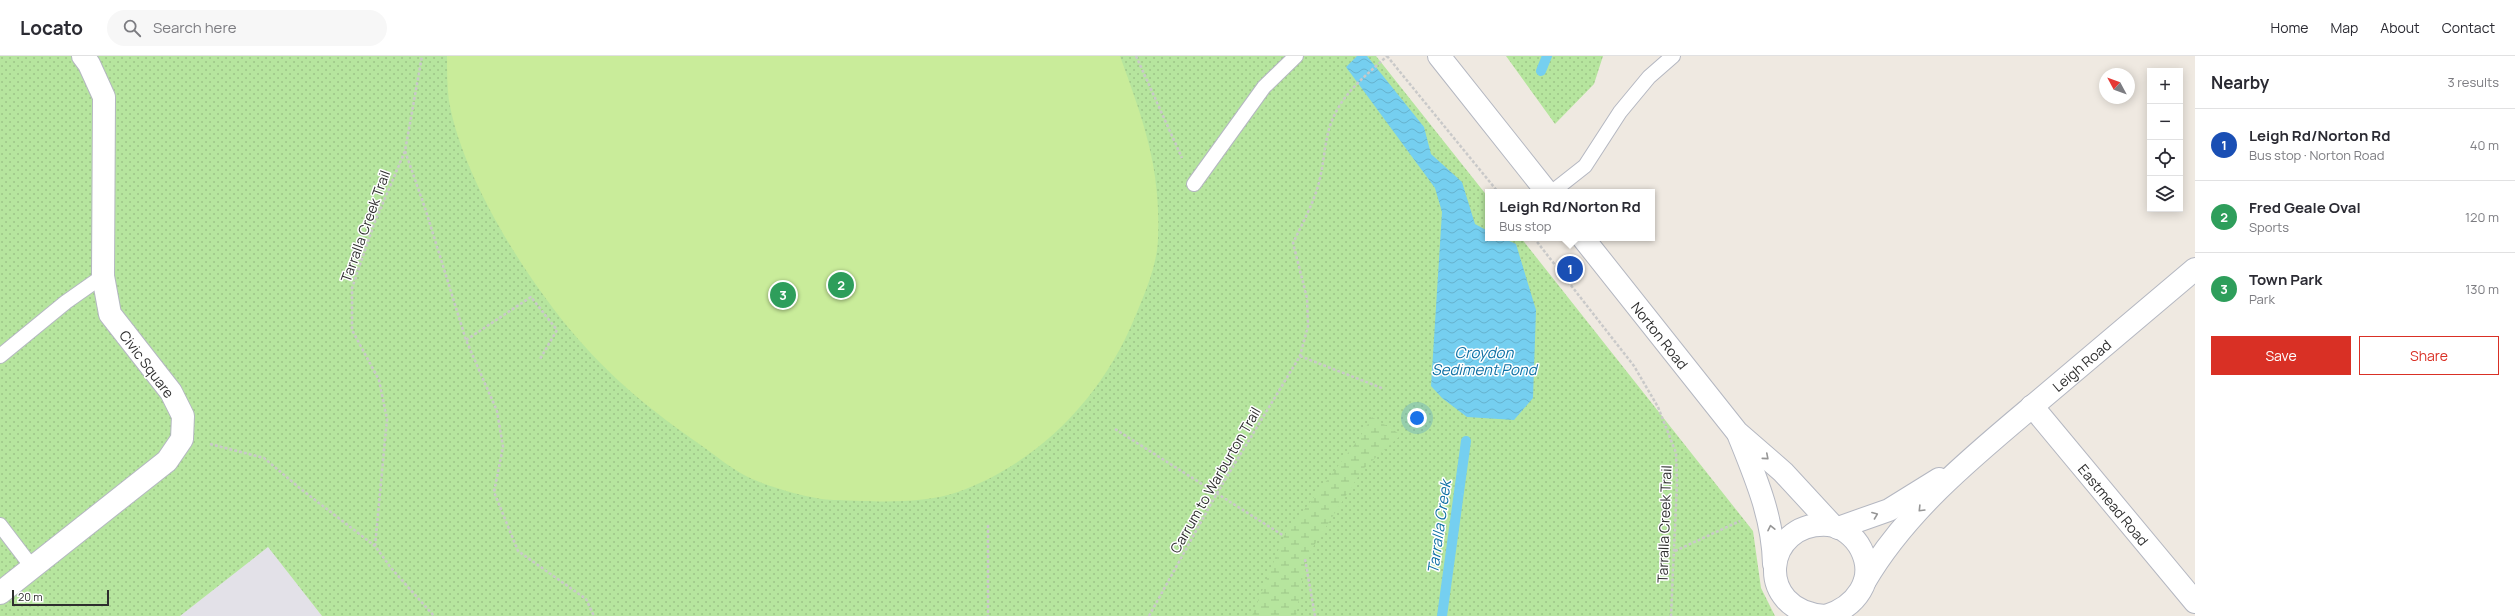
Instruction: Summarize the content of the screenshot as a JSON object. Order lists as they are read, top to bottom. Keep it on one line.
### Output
{"streets":{"street":["Norton Road","Civic Square","Leigh Road","Eastmead Road"],"path":["Tarralla Creek Trail","Carrum to Warburton Trail"]},"crossings":[["Norton Road","Leigh Road"],["Leigh Road","Eastmead Road"]],"water":["Croydon Sediment Pond","Tarralla Creek"],"scale_bar":"20 m","north":"top left","page":{"header":"Locato","search":"Search here","nav":["Home","Map","About","Contact"],"heading":["Nearby","3 results"],"map_buttons":["+","−"],"list":[{"mark":"1","name":"Leigh Rd/Norton Rd","note":"Bus stop · Norton Road","value":"40 m"},{"mark":"2","name":"Fred Geale Oval","note":"Sports","value":"120 m"},{"mark":"3","name":"Town Park","note":"Park","value":"130 m"}],"popup":["Leigh Rd/Norton Rd","Bus stop"],"pins":["1","2","3"],"buttons":["Save","Share"],"scale":"20 m"}}
